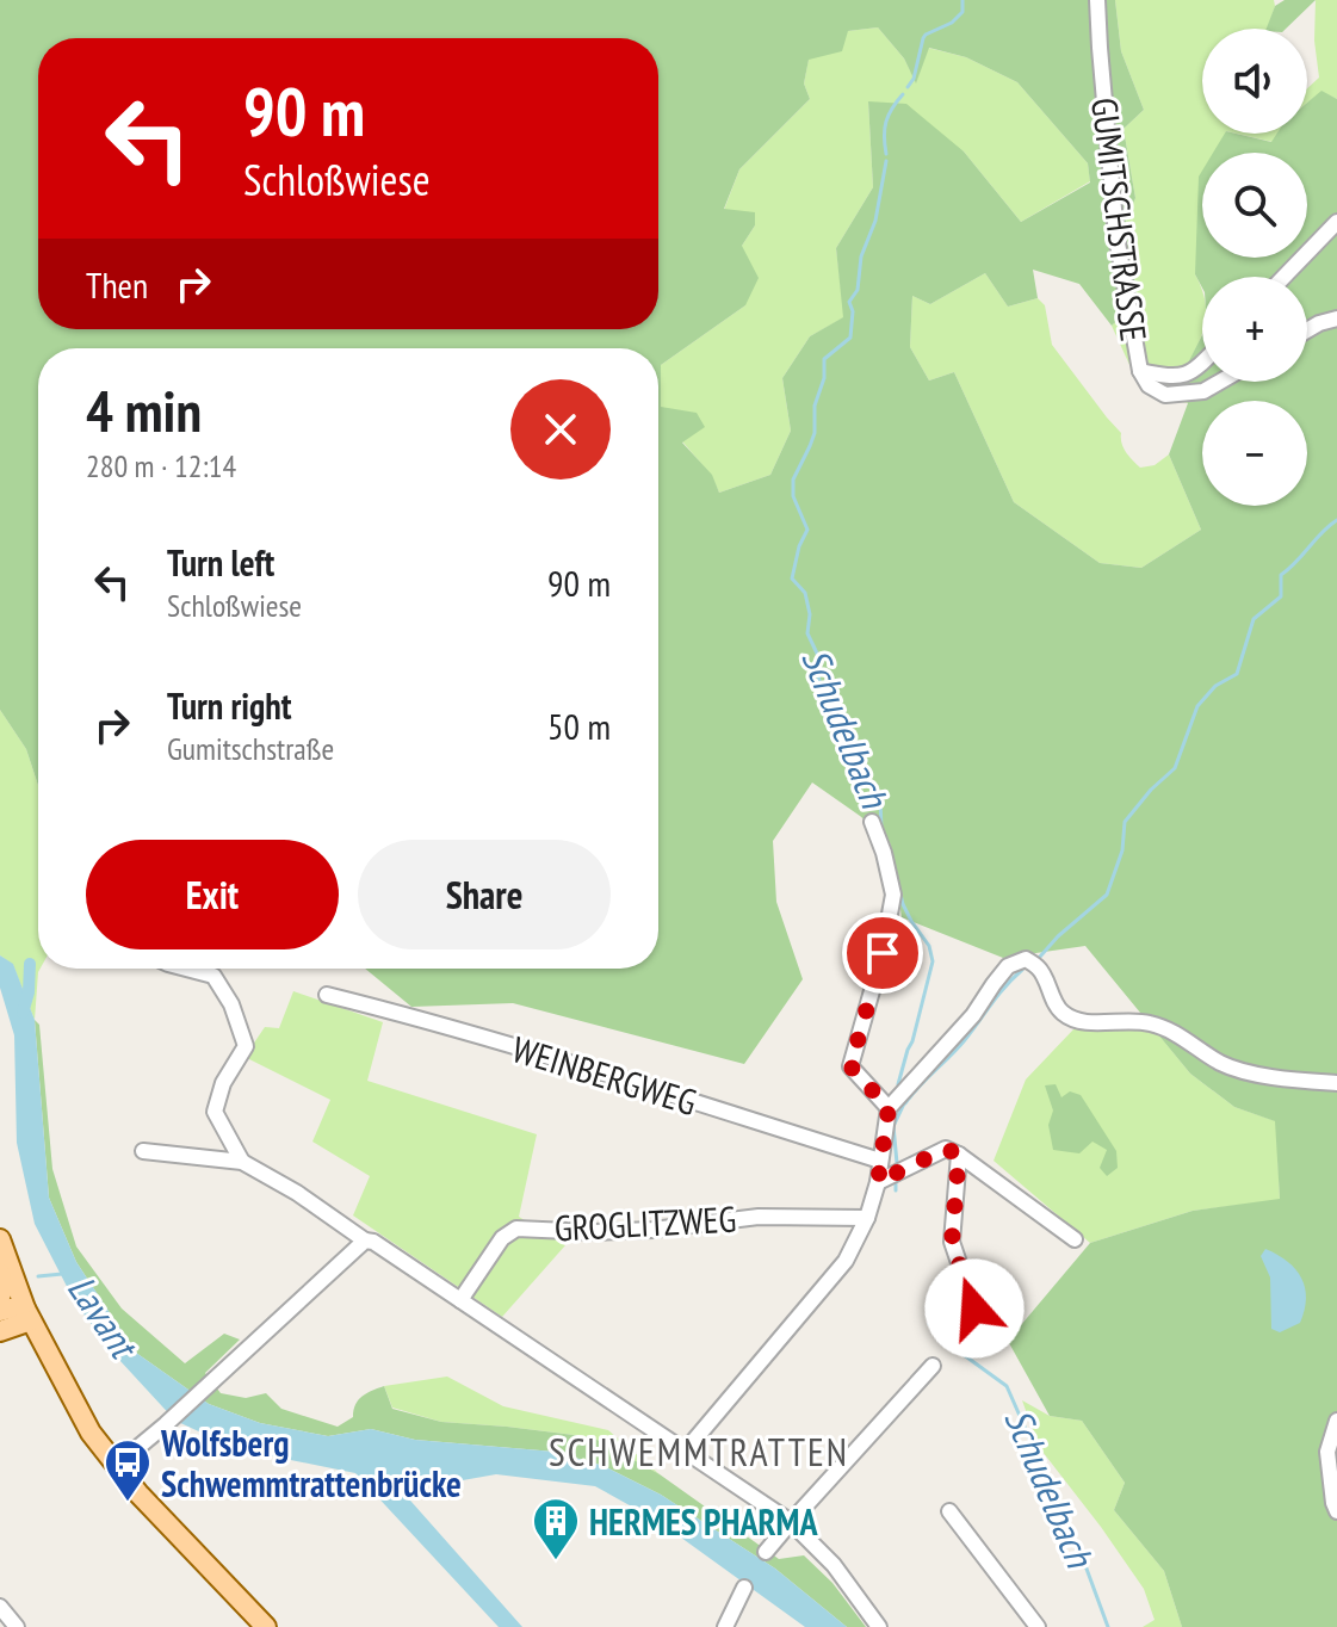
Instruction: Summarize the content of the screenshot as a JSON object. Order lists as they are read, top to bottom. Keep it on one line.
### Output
{"streets":{"street":["GUMITSCHSTRASSE","WEINBERGWEG","GROGLITZWEG"]},"districts":["SCHWEMMTRATTEN"],"water":["Schudelbach","Lavant"],"places":{"bus stop":["Wolfsberg Schwemmtrattenbrücke"],"building":["HERMES PHARMA"]},"page":{"map_buttons":["+","−"],"turn":["90 m","Schloßwiese"],"then":"Then","heading":["4 min","280 m · 12:14"],"list":[{"name":"Turn left","note":"Schloßwiese","value":"90 m"},{"name":"Turn right","note":"Gumitschstraße","value":"50 m"}],"buttons":["Exit","Share"]}}
